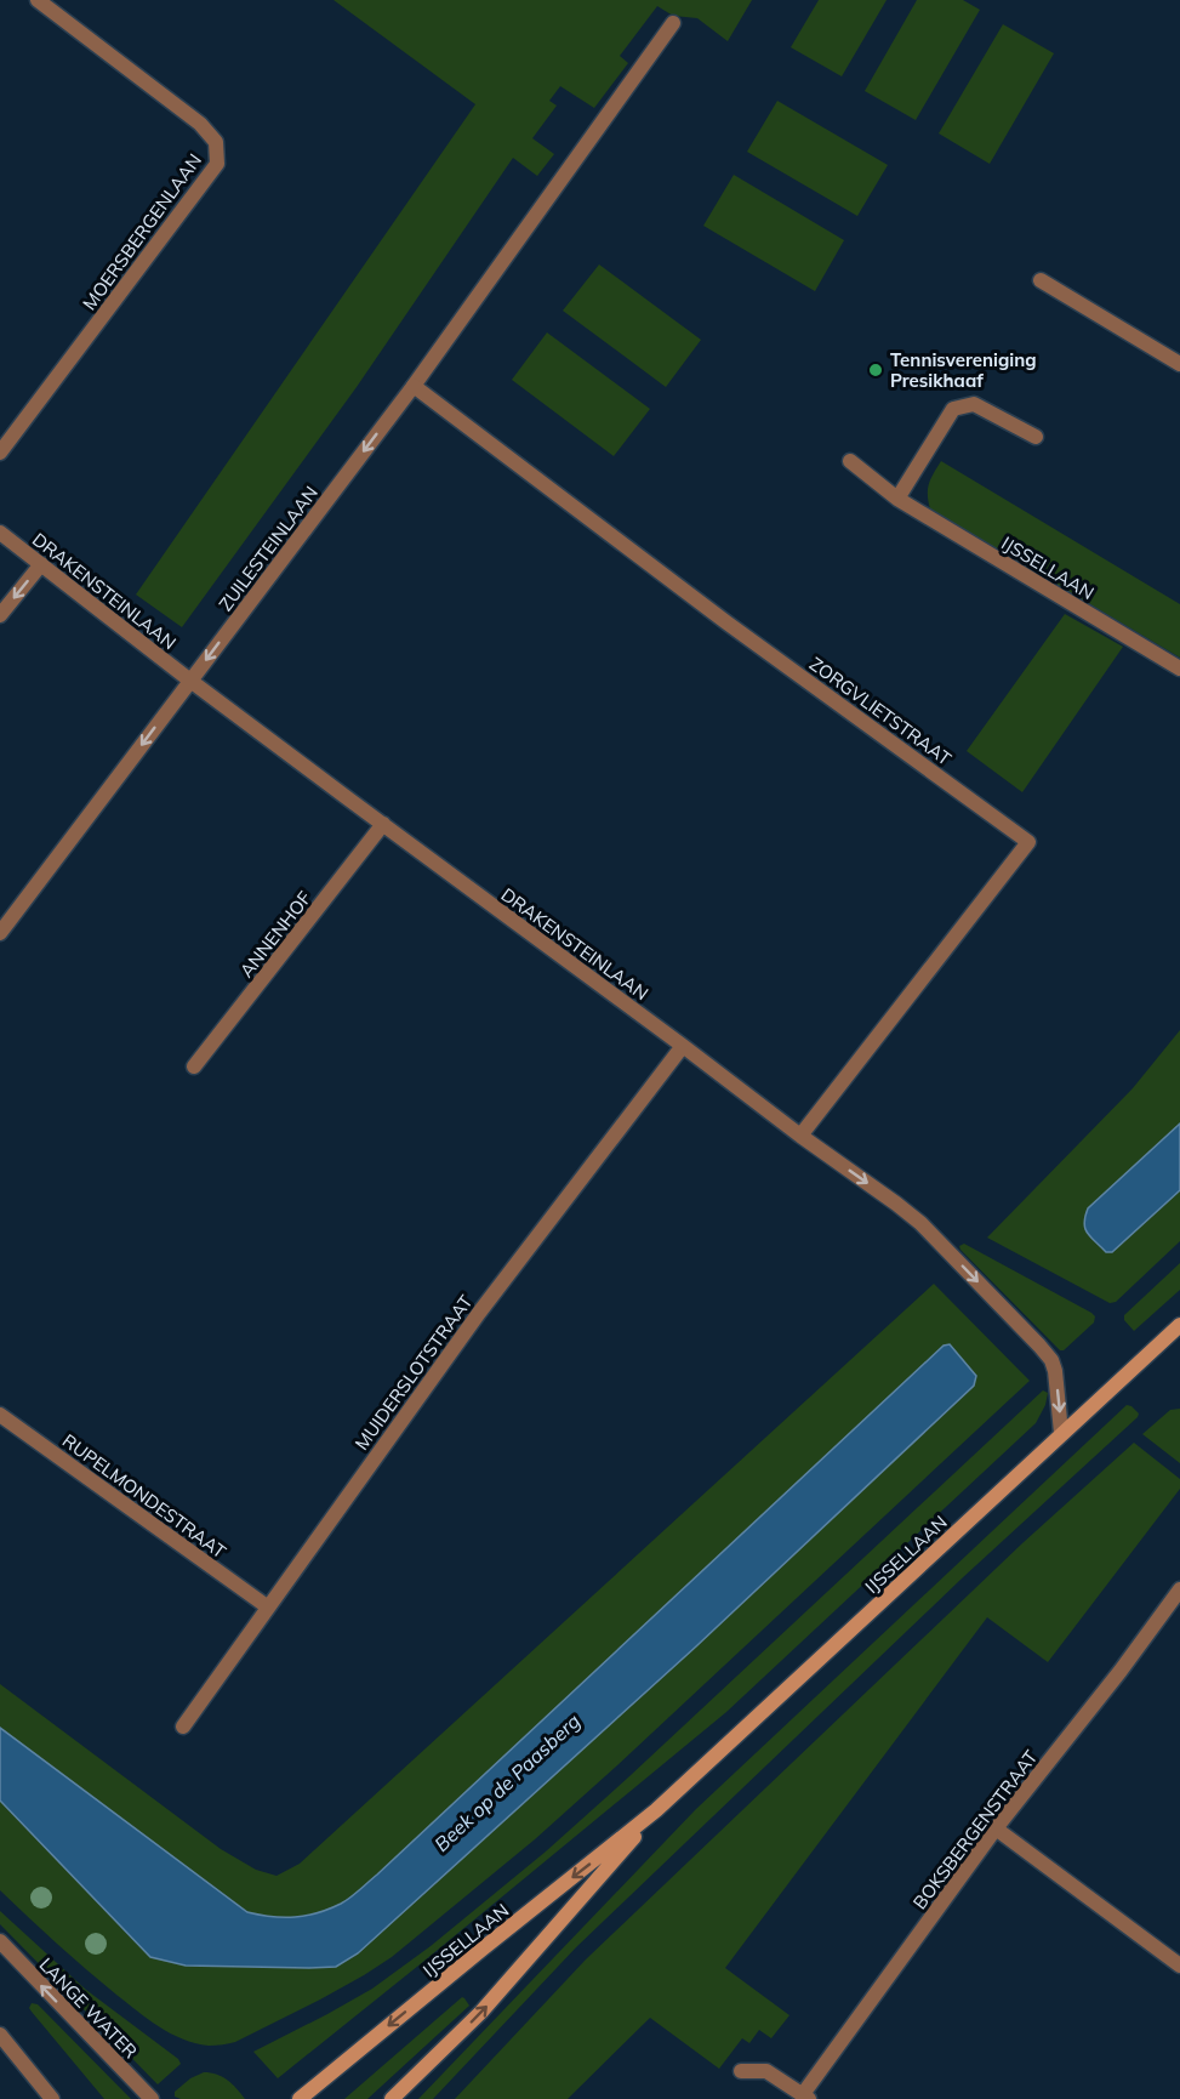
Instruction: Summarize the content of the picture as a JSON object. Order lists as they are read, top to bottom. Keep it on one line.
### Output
{"streets":{"main road":["IJSSELLAAN"],"street":["MOERSBERGENLAAN","ZUILESTEINLAAN","DRAKENSTEINLAAN","ZORGVLIETSTRAAT","ANNENHOF","MUIDERSLOTSTRAAT","RUPELMONDESTRAAT","BOKSBERGENSTRAAT","LANGE WATER"]},"crossings":[["ZUILESTEINLAAN","DRAKENSTEINLAAN"],["ZUILESTEINLAAN","ZORGVLIETSTRAAT"],["IJSSELLAAN","DRAKENSTEINLAAN"],["DRAKENSTEINLAAN","ZORGVLIETSTRAAT"],["DRAKENSTEINLAAN","ANNENHOF"],["DRAKENSTEINLAAN","MUIDERSLOTSTRAAT"],["MUIDERSLOTSTRAAT","RUPELMONDESTRAAT"]],"one_way":["ZUILESTEINLAAN"],"water":["Beek op de Paasberg"],"places":["Tennisvereniging Presikhaaf"]}
